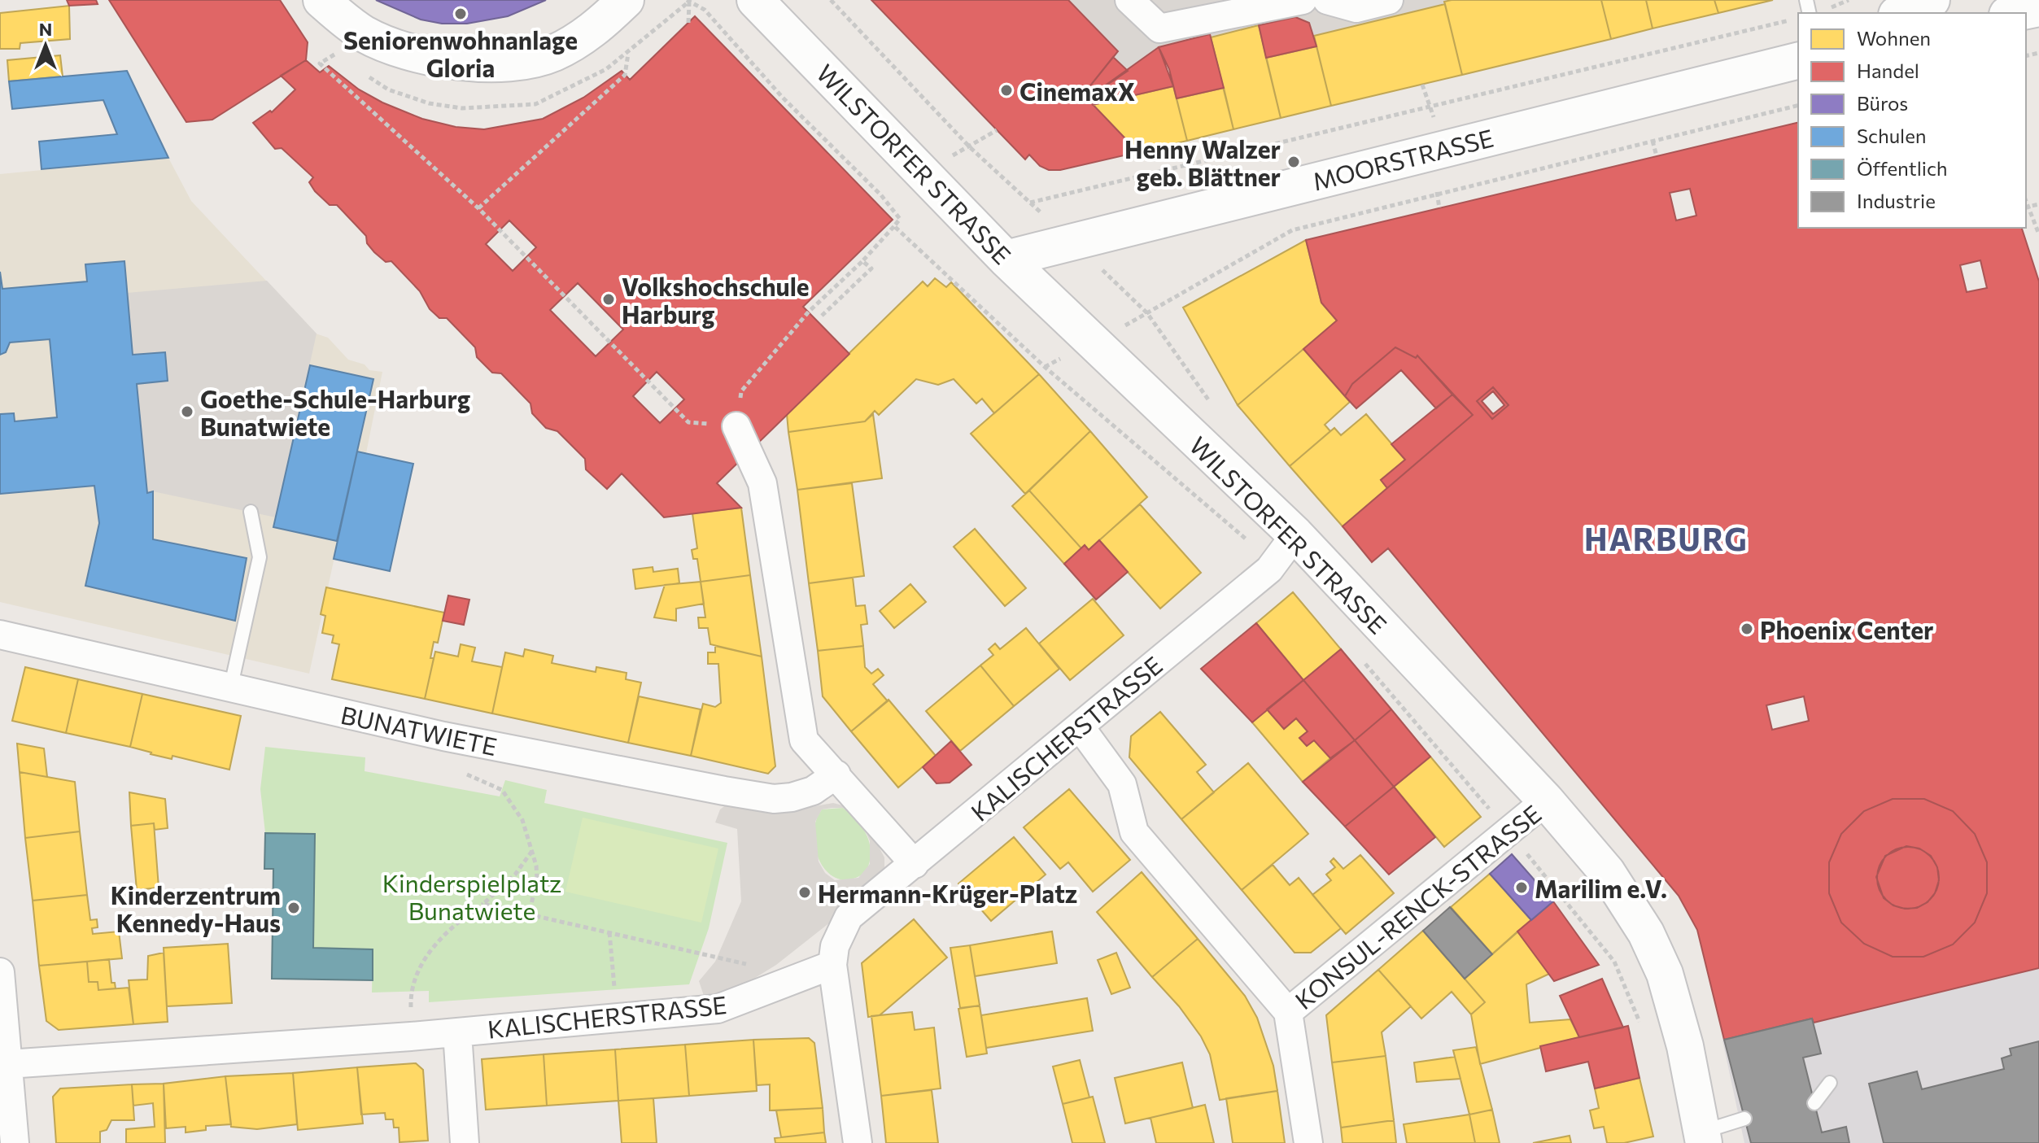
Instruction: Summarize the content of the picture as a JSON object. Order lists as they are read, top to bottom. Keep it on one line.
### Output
{"streets":{"main road":["MOORSTRASSE","WILSTORFER STRASSE"],"street":["BUNATWIETE","KALISCHERSTRASSE","KONSUL-RENCK-STRASSE"]},"crossings":[["MOORSTRASSE","WILSTORFER STRASSE"],["WILSTORFER STRASSE","KALISCHERSTRASSE"],["WILSTORFER STRASSE","KONSUL-RENCK-STRASSE"]],"districts":["HARBURG"],"parks":["Kinderspielplatz Bunatwiete"],"places":["Seniorenwohnanlage Gloria","CinemaxX","Henny Walzer geb. Blättner","Volkshochschule Harburg","Goethe-Schule-Harburg Bunatwiete","Phoenix Center","Marilim e.V.","Hermann-Krüger-Platz","Kinderzentrum Kennedy-Haus"],"legend":["Wohnen","Handel","Büros","Schulen","Öffentlich","Industrie"],"north":"top"}
